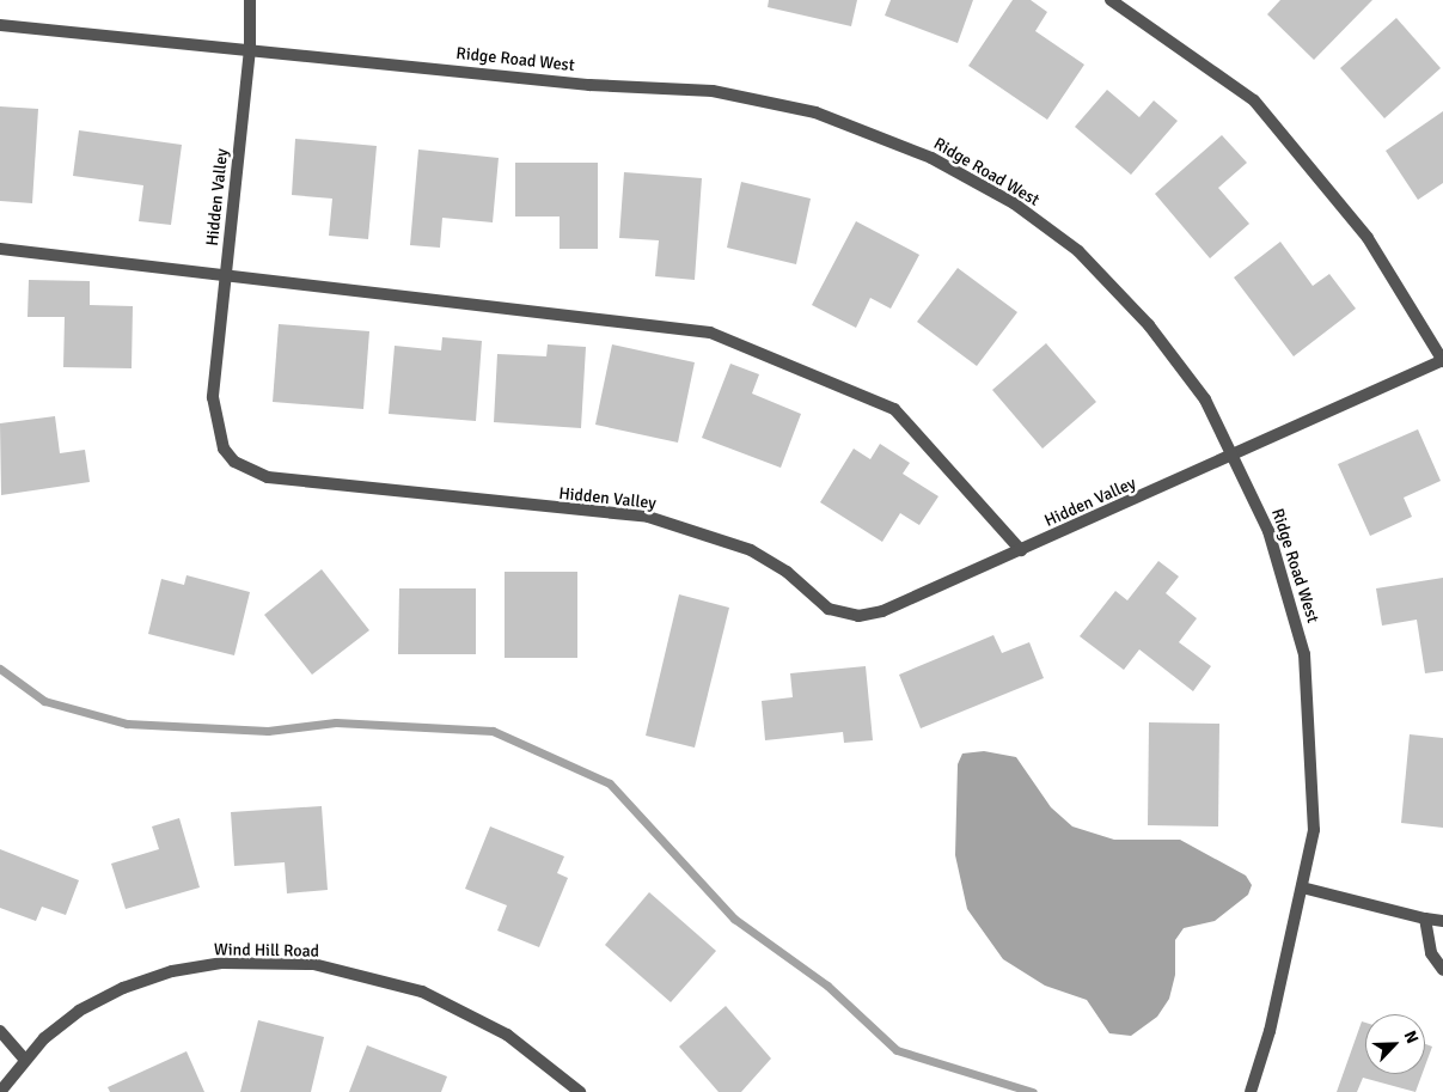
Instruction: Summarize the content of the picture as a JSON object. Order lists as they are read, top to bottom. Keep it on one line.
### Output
{"streets":{"street":["Ridge Road West","Hidden Valley","Wind Hill Road"]},"crossings":[["Ridge Road West","Hidden Valley"]],"north":"top right"}
